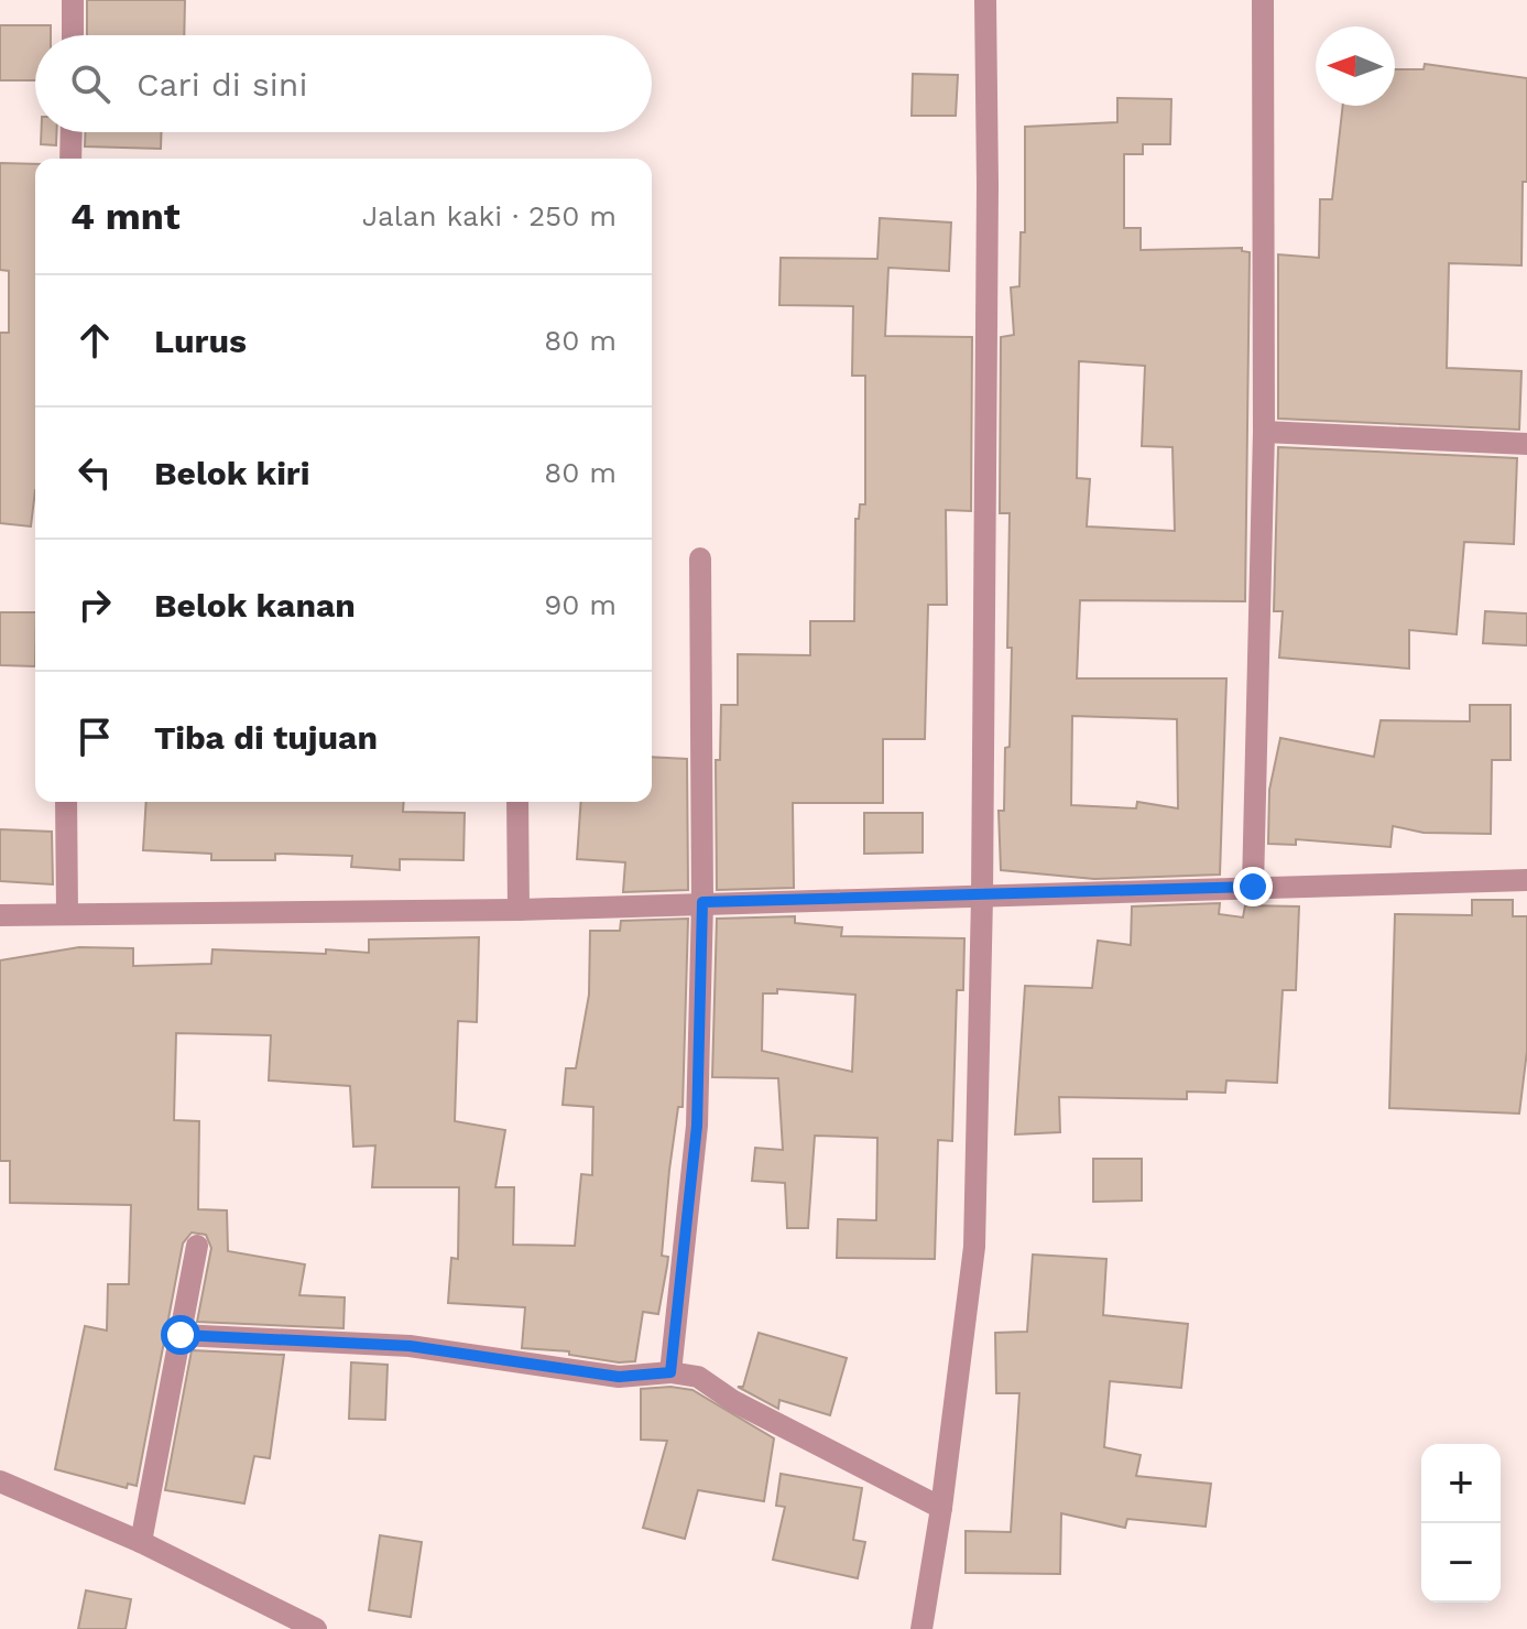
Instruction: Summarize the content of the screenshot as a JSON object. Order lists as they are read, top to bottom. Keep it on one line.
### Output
{"north":"left","page":{"search":"Cari di sini","heading":["4 mnt","Jalan kaki · 250 m"],"list":[["Lurus","80 m"],["Belok kiri","80 m"],["Belok kanan","90 m"],"Tiba di tujuan"],"map_buttons":["+","−"]}}
